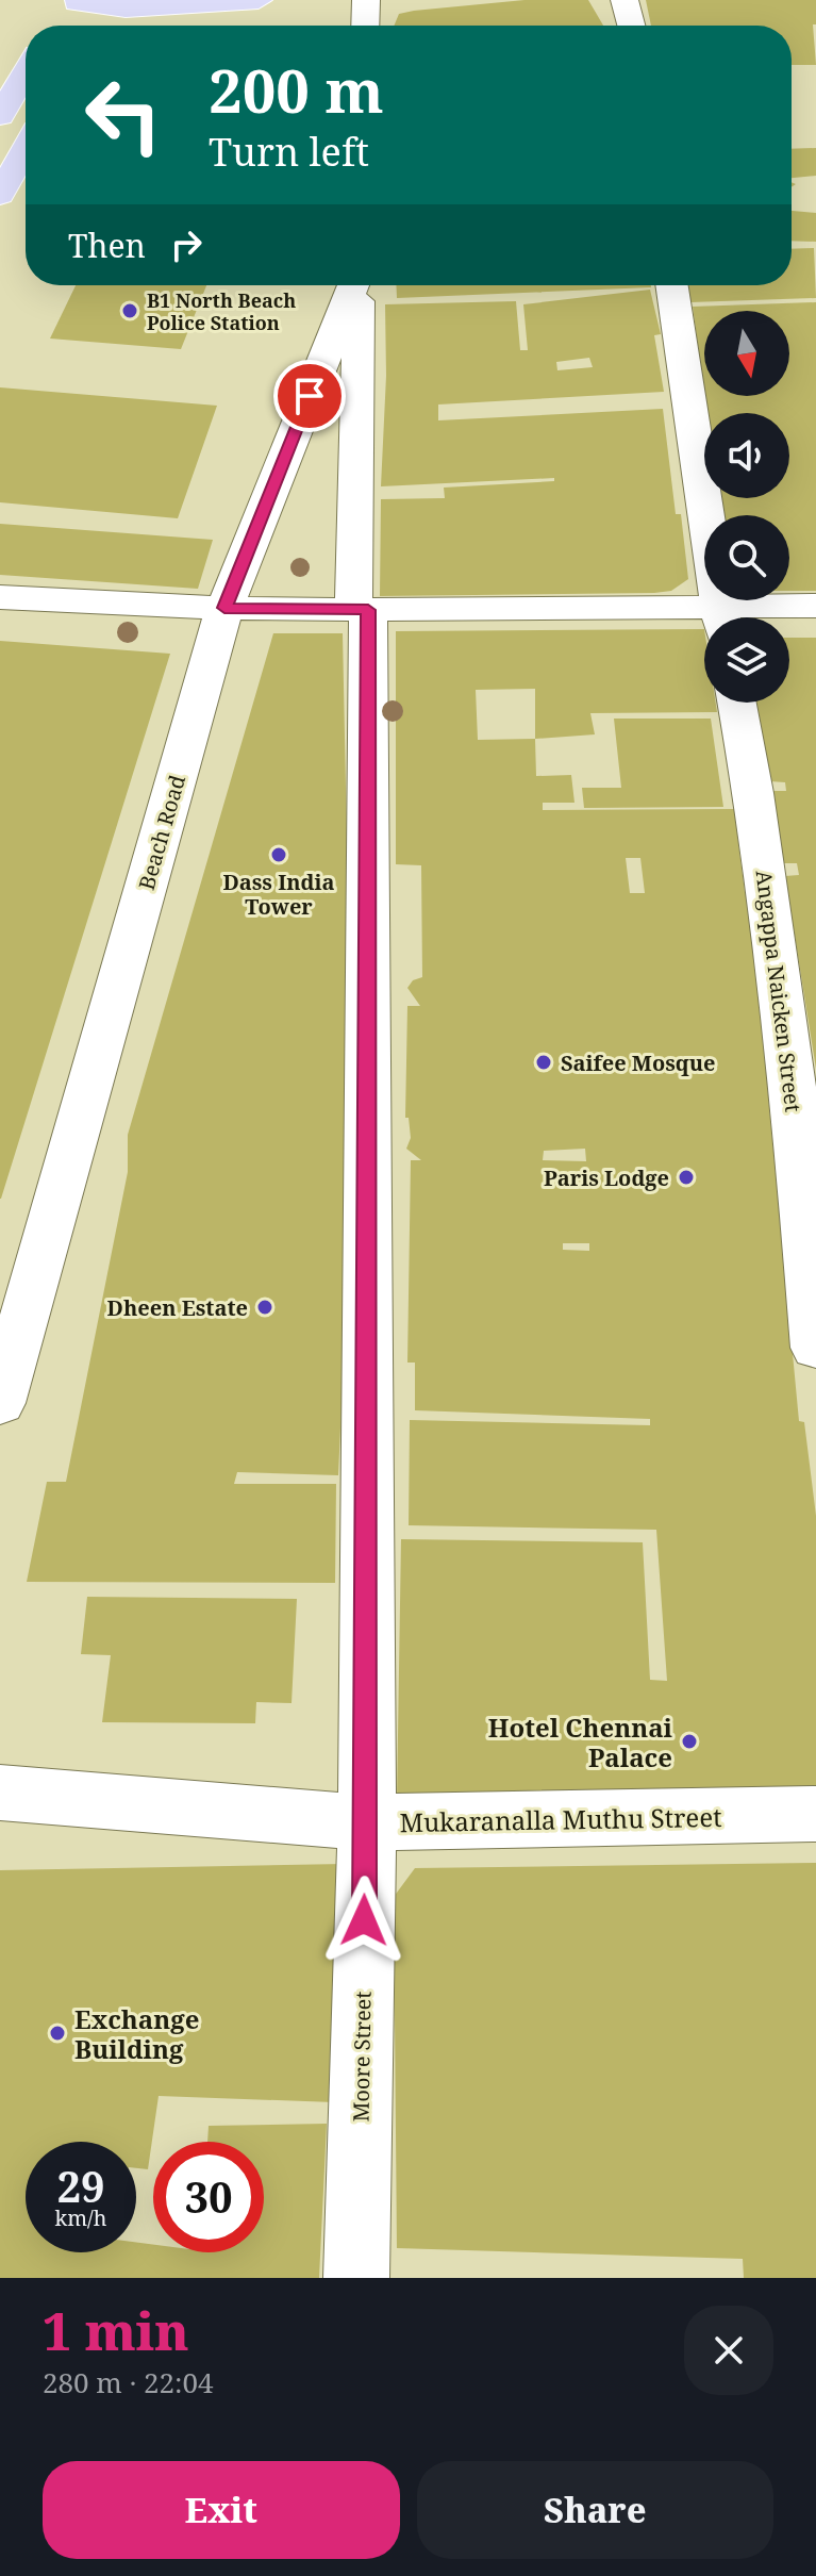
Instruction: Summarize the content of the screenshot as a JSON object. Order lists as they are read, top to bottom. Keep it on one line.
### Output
{"streets":{"street":["Beach Road","Angappa Naicken Street","Mukaranalla Muthu Street","Moore Street"]},"crossings":[["Mukaranalla Muthu Street","Moore Street"]],"places":["B1 North Beach Police Station","Dass India Tower","Saifee Mosque","Paris Lodge","Dheen Estate","Hotel Chennai Palace","Exchange Building"],"north":"bottom","page":{"turn":["200 m","Turn left"],"then":"Then","speed":"29 km/h","limit":"30","heading":["1 min","280 m · 22:04"],"buttons":["Exit","Share"]}}
